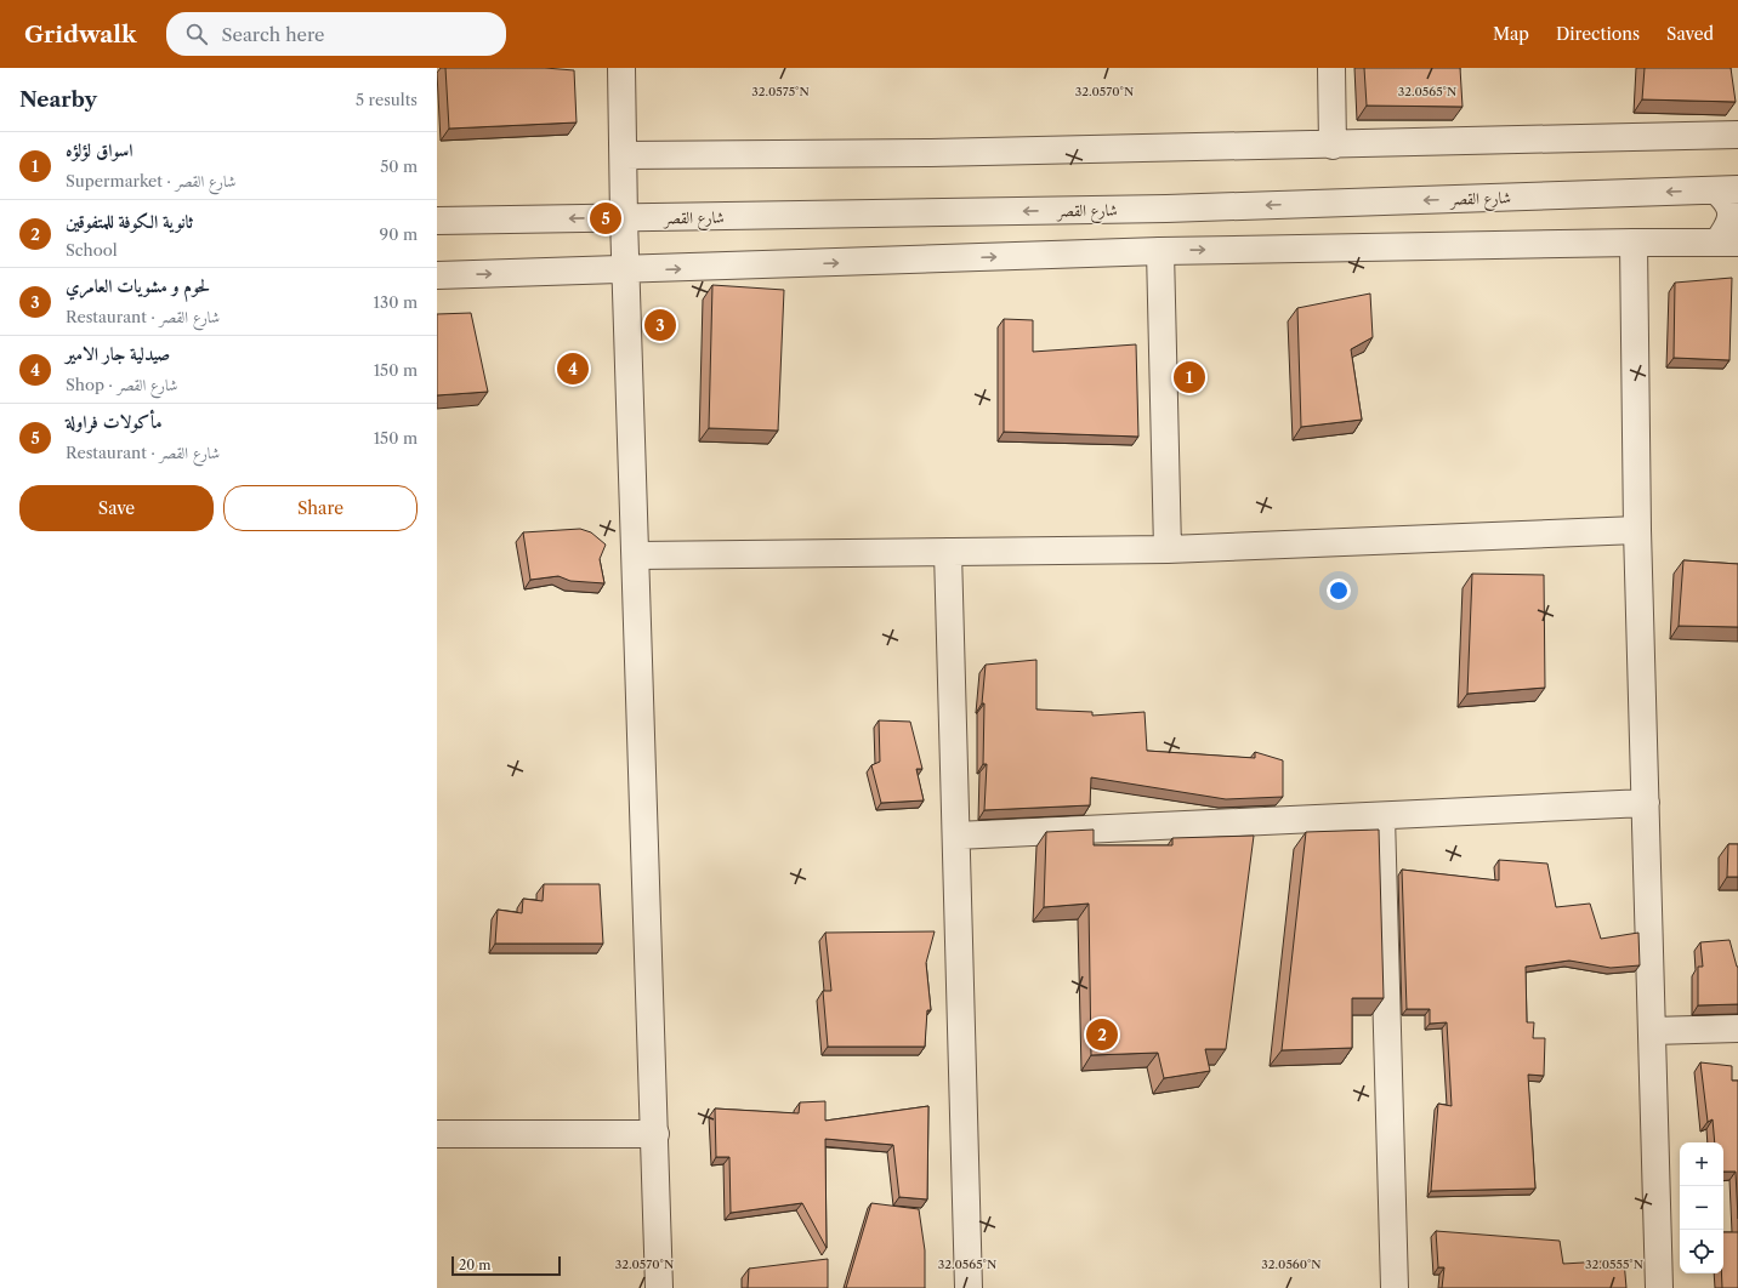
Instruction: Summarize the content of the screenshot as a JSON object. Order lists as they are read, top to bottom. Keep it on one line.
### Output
{"streets":{"street":["شارع القصر"]},"scale_bar":"20 m","page":{"header":"Gridwalk","search":"Search here","nav":["Map","Directions","Saved"],"heading":["Nearby","5 results"],"list":[{"mark":"1","name":"اسواق لؤلؤه","note":"Supermarket · شارع القصر","value":"50 m"},{"mark":"2","name":"ثانوية الكوفة للمتفوقين","note":"School","value":"90 m"},{"mark":"3","name":"لحوم و مشويات العامري","note":"Restaurant · شارع القصر","value":"130 m"},{"mark":"4","name":"صيدلية جار الامير","note":"Shop · شارع القصر","value":"150 m"},{"mark":"5","name":"مأكولات فراولة","note":"Restaurant · شارع القصر","value":"150 m"}],"pins":["5","3","4","1","2"],"buttons":["Save","Share"],"map_buttons":["+","−"],"scale":"20 m"},"coordinates":["32.0575°N","32.0570°N","32.0565°N","32.0560°N","32.0555°N"]}
